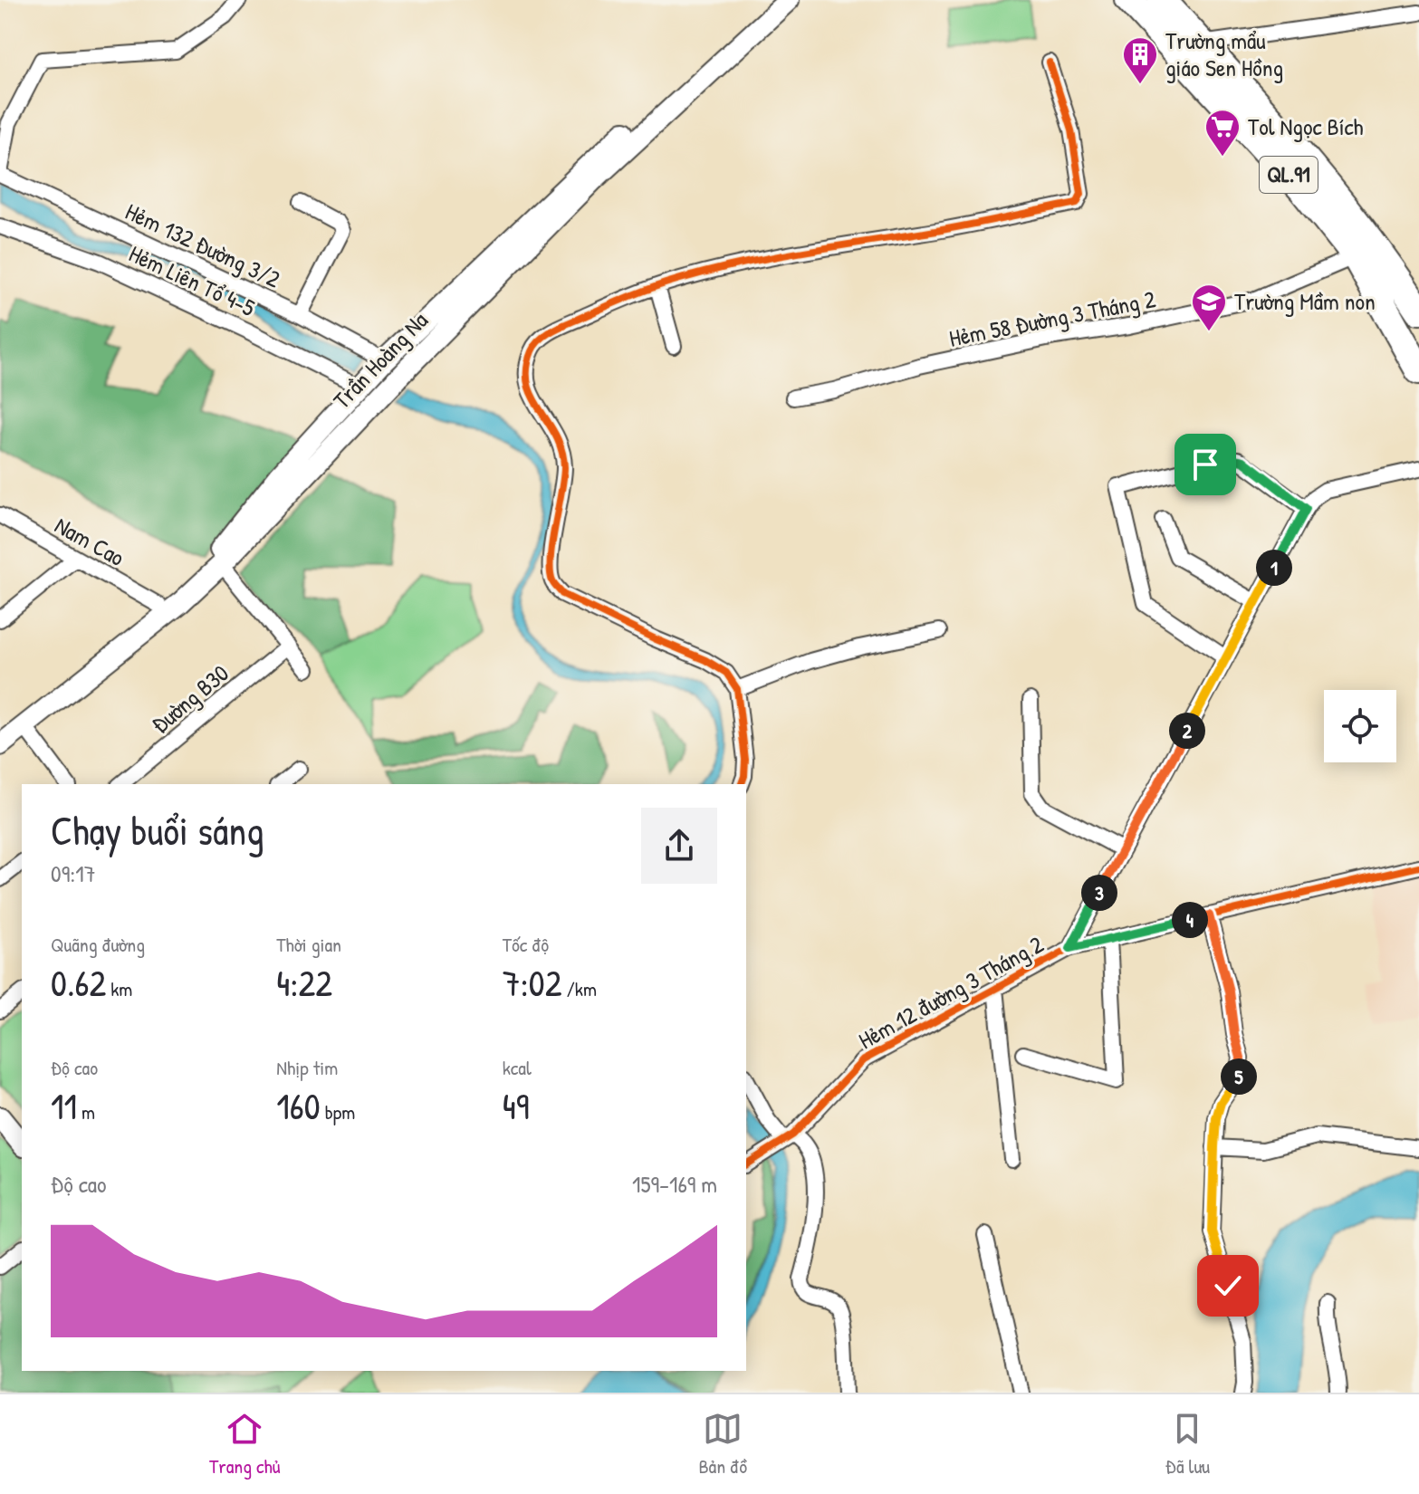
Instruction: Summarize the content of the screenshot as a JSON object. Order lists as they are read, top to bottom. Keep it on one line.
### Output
{"streets":{"highway":["QL.91"],"main road":["Trần Hoàng Na"],"street":["Hẻm 132 Đường 3/2","Hẻm Liên Tổ 4-5","Hẻm 58 Đường 3 Tháng 2","Nam Cao","Đường B30","Hẻm 12 đường 3 Tháng 2"]},"crossings":[["QL.91","Hẻm 58 Đường 3 Tháng 2"],["Hẻm 132 Đường 3/2","Trần Hoàng Na"],["Hẻm Liên Tổ 4-5","Trần Hoàng Na"],["Trần Hoàng Na","Nam Cao"]],"places":{"building":["Trường mẩu giáo Sen Hồng"],"supermarket":["Tol Ngọc Bích"],"school or university":["Trường Mầm non"]},"page":{"pins":["1","2","3","4","5"],"heading":["Chạy buổi sáng","09:17"],"stats":[["Quãng đường","0.62 km"],["Thời gian","4:22"],["Tốc độ","7:02 /km"],["Độ cao","11 m"],["Nhịp tim","160 bpm"],["kcal","49"]],"chart":["Độ cao","159–169 m"],"tabs":["Trang chủ","Bản đồ","Đã lưu"]}}
